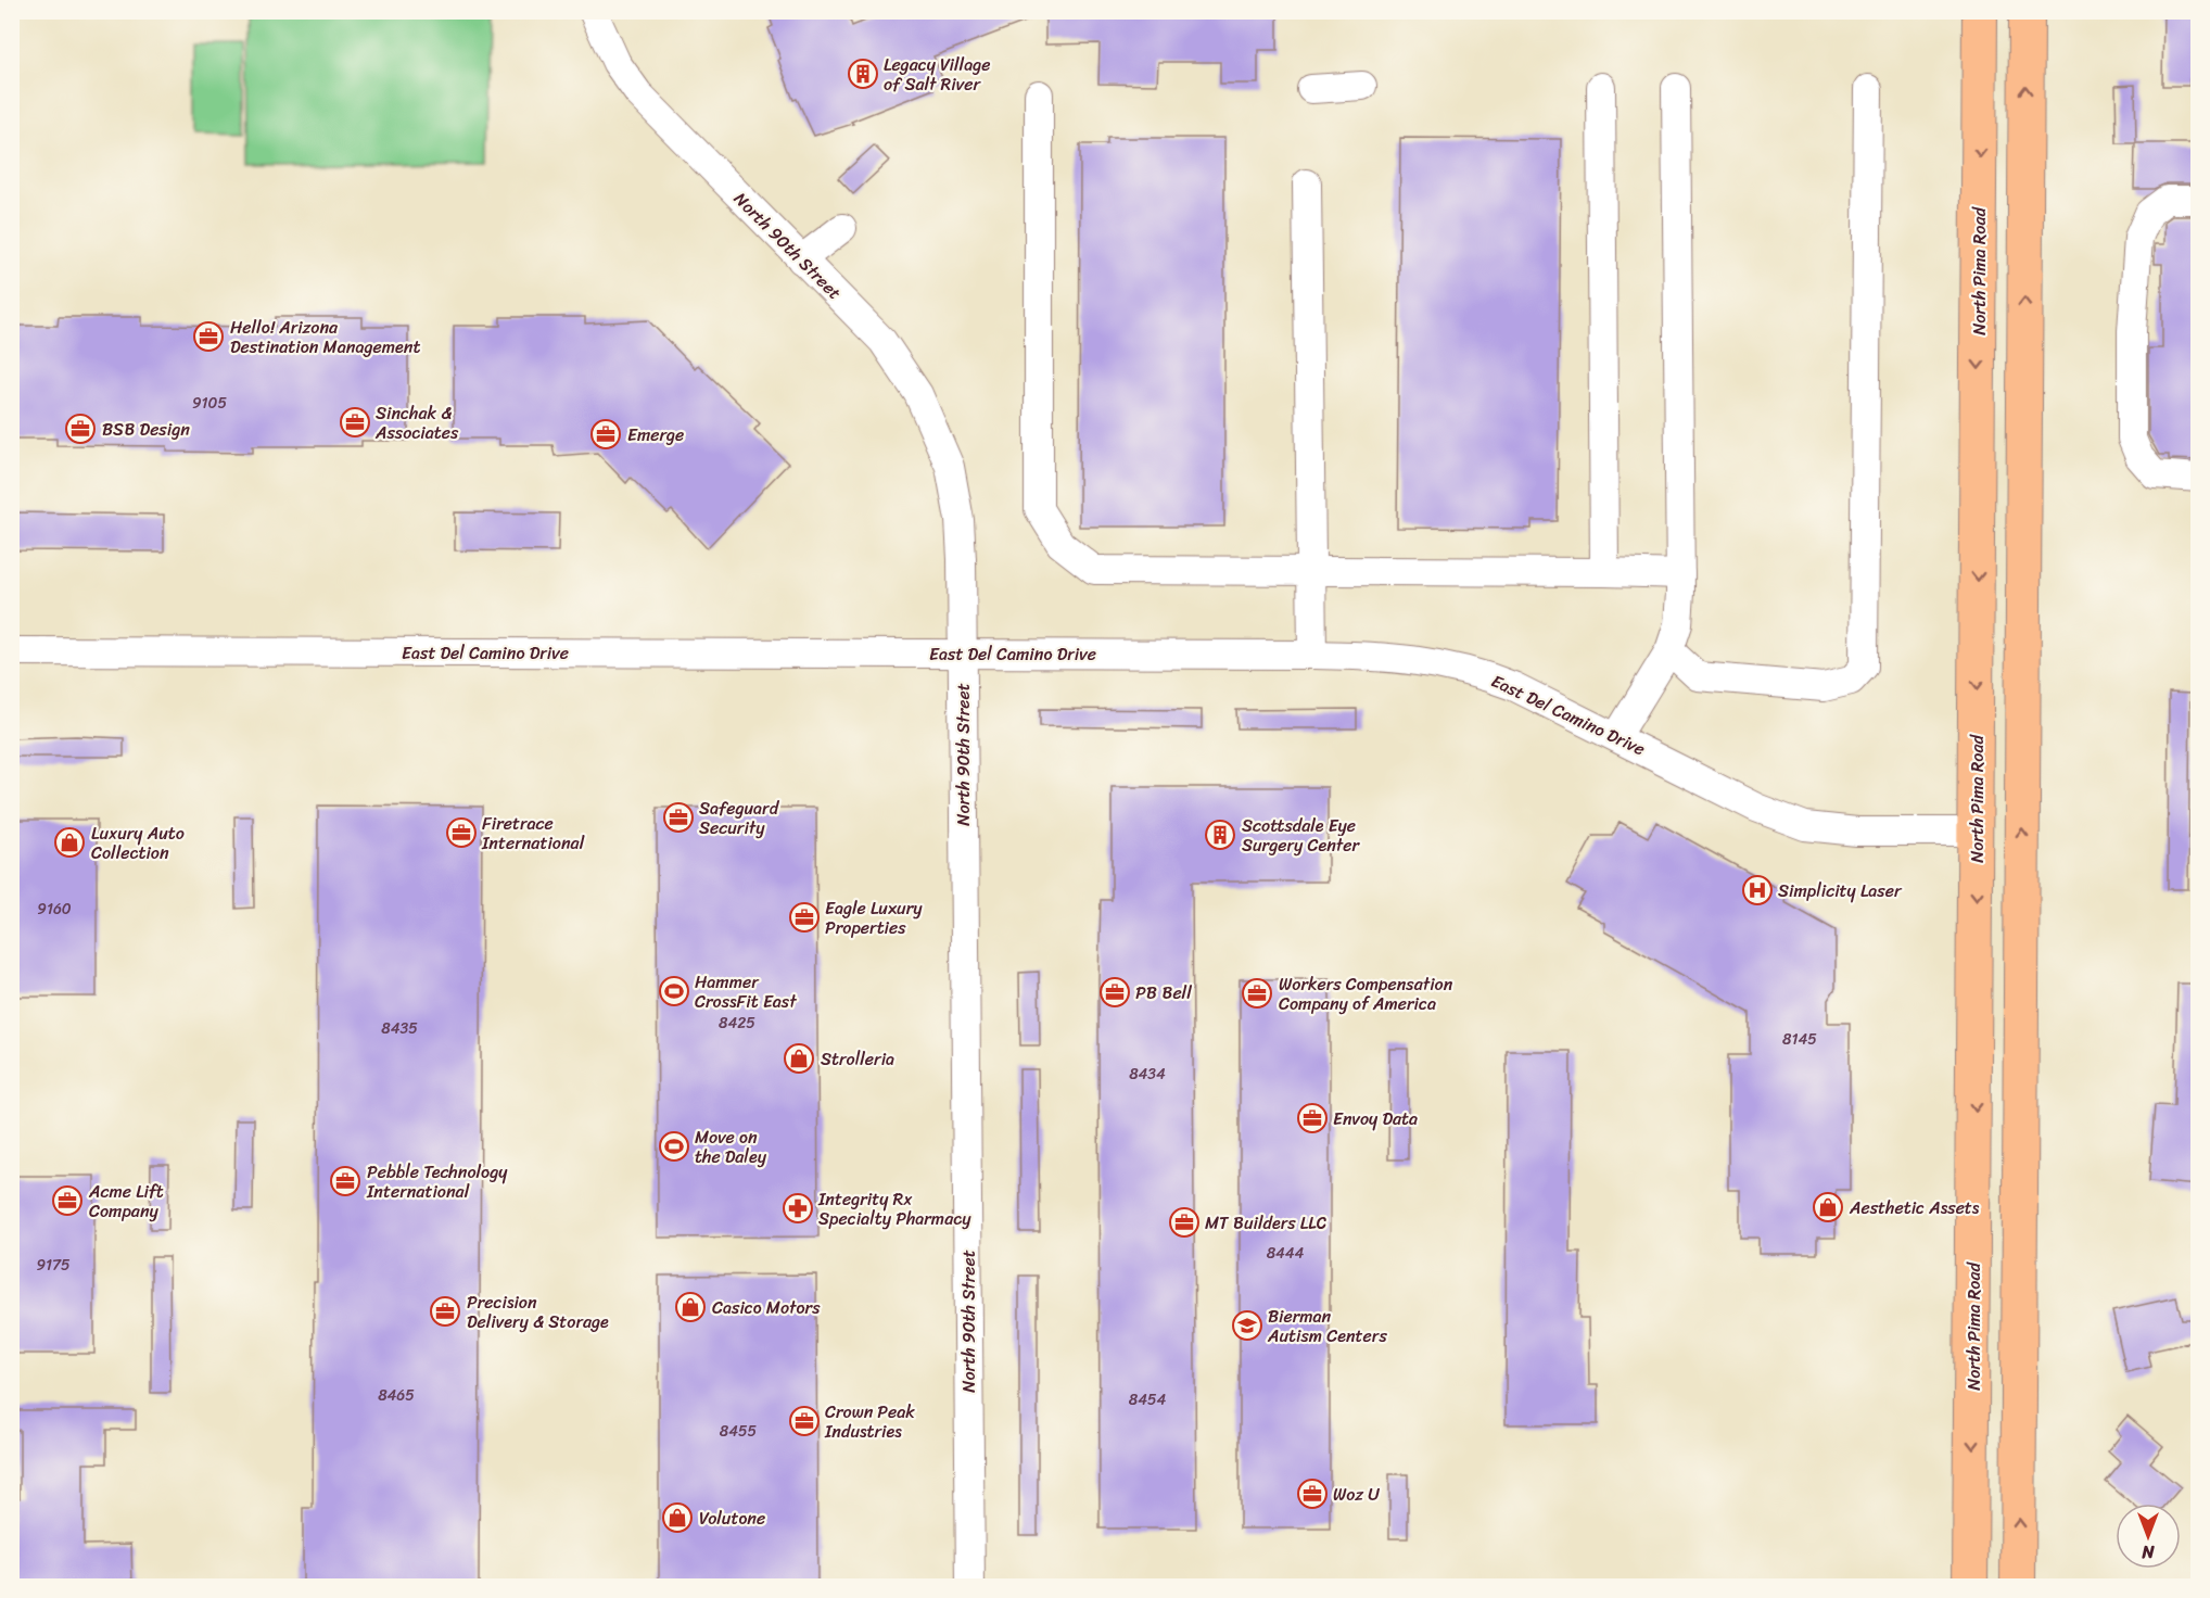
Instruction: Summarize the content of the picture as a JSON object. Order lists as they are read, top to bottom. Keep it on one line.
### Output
{"streets":{"main road":["North Pima Road"],"street":["North 90th Street","East Del Camino Drive"]},"crossings":[["North 90th Street","East Del Camino Drive"],["North Pima Road","East Del Camino Drive"]],"places":{"building":["Legacy Village of Salt River","Scottsdale Eye Surgery Center"],"office":["Hello! Arizona Destination Management","Sinchak & Associates","BSB Design","Emerge","Safeguard Security","Firetrace International","Eagle Luxury Properties","PB Bell","Workers Compensation Company of America","Envoy Data","Pebble Technology International","Acme Lift Company","MT Builders LLC","Precision Delivery & Storage","Crown Peak Industries","Woz U"],"shop":["Luxury Auto Collection","Strolleria","Aesthetic Assets","Casico Motors","Volutone"],"hospital":["Simplicity Laser"],"sports":["Hammer CrossFit East","Move on the Daley"],"pharmacy":["Integrity Rx Specialty Pharmacy"],"school or university":["Bierman Autism Centers"]},"house_numbers":["9105","9160","8425","8435","8145","8434","8444","9175","8465","8454","8455"],"north":"bottom"}
